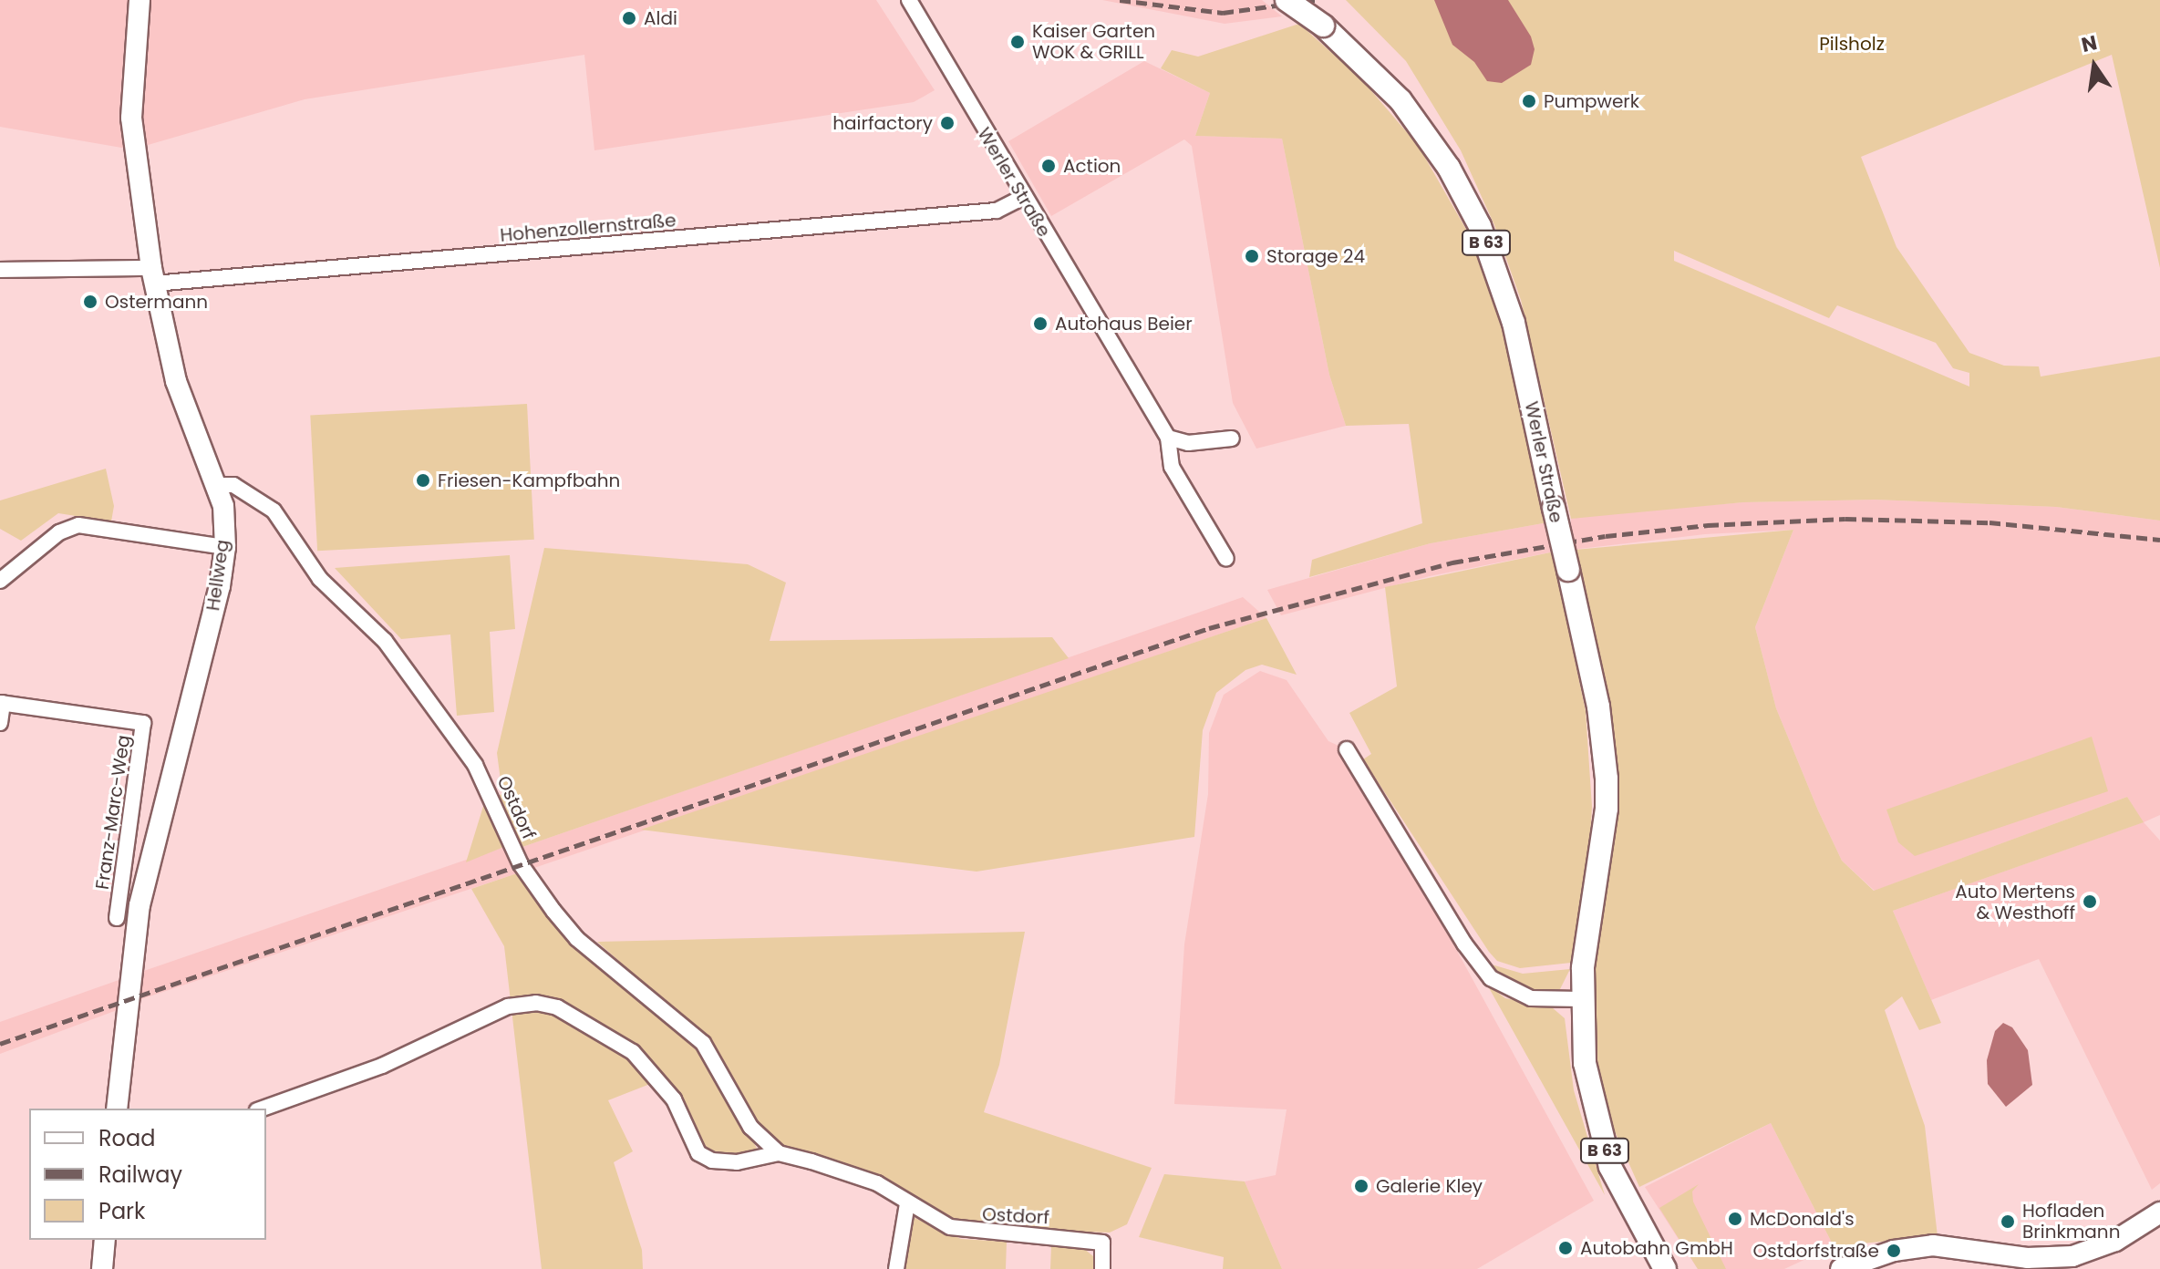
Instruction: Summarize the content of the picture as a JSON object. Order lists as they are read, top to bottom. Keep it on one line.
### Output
{"streets":{"main road":["Werler Straße","B 63"],"street":["Hohenzollernstraße","Hellweg","Ostdorf","Franz-Marc-Weg"]},"crossings":[["Werler Straße","Hohenzollernstraße"],["Hohenzollernstraße","Hellweg"],["Hellweg","Ostdorf"]],"parks":["Pilsholz"],"places":["Aldi","Kaiser Garten WOK & GRILL","Pumpwerk","hairfactory","Action","Storage 24","Ostermann","Autohaus Beier","Friesen-Kampfbahn","Auto Mertens & Westhoff","Galerie Kley","McDonald's","Hofladen Brinkmann","Autobahn GmbH","Ostdorfstraße"],"legend":["Road","Railway","Park"],"north":"top"}
